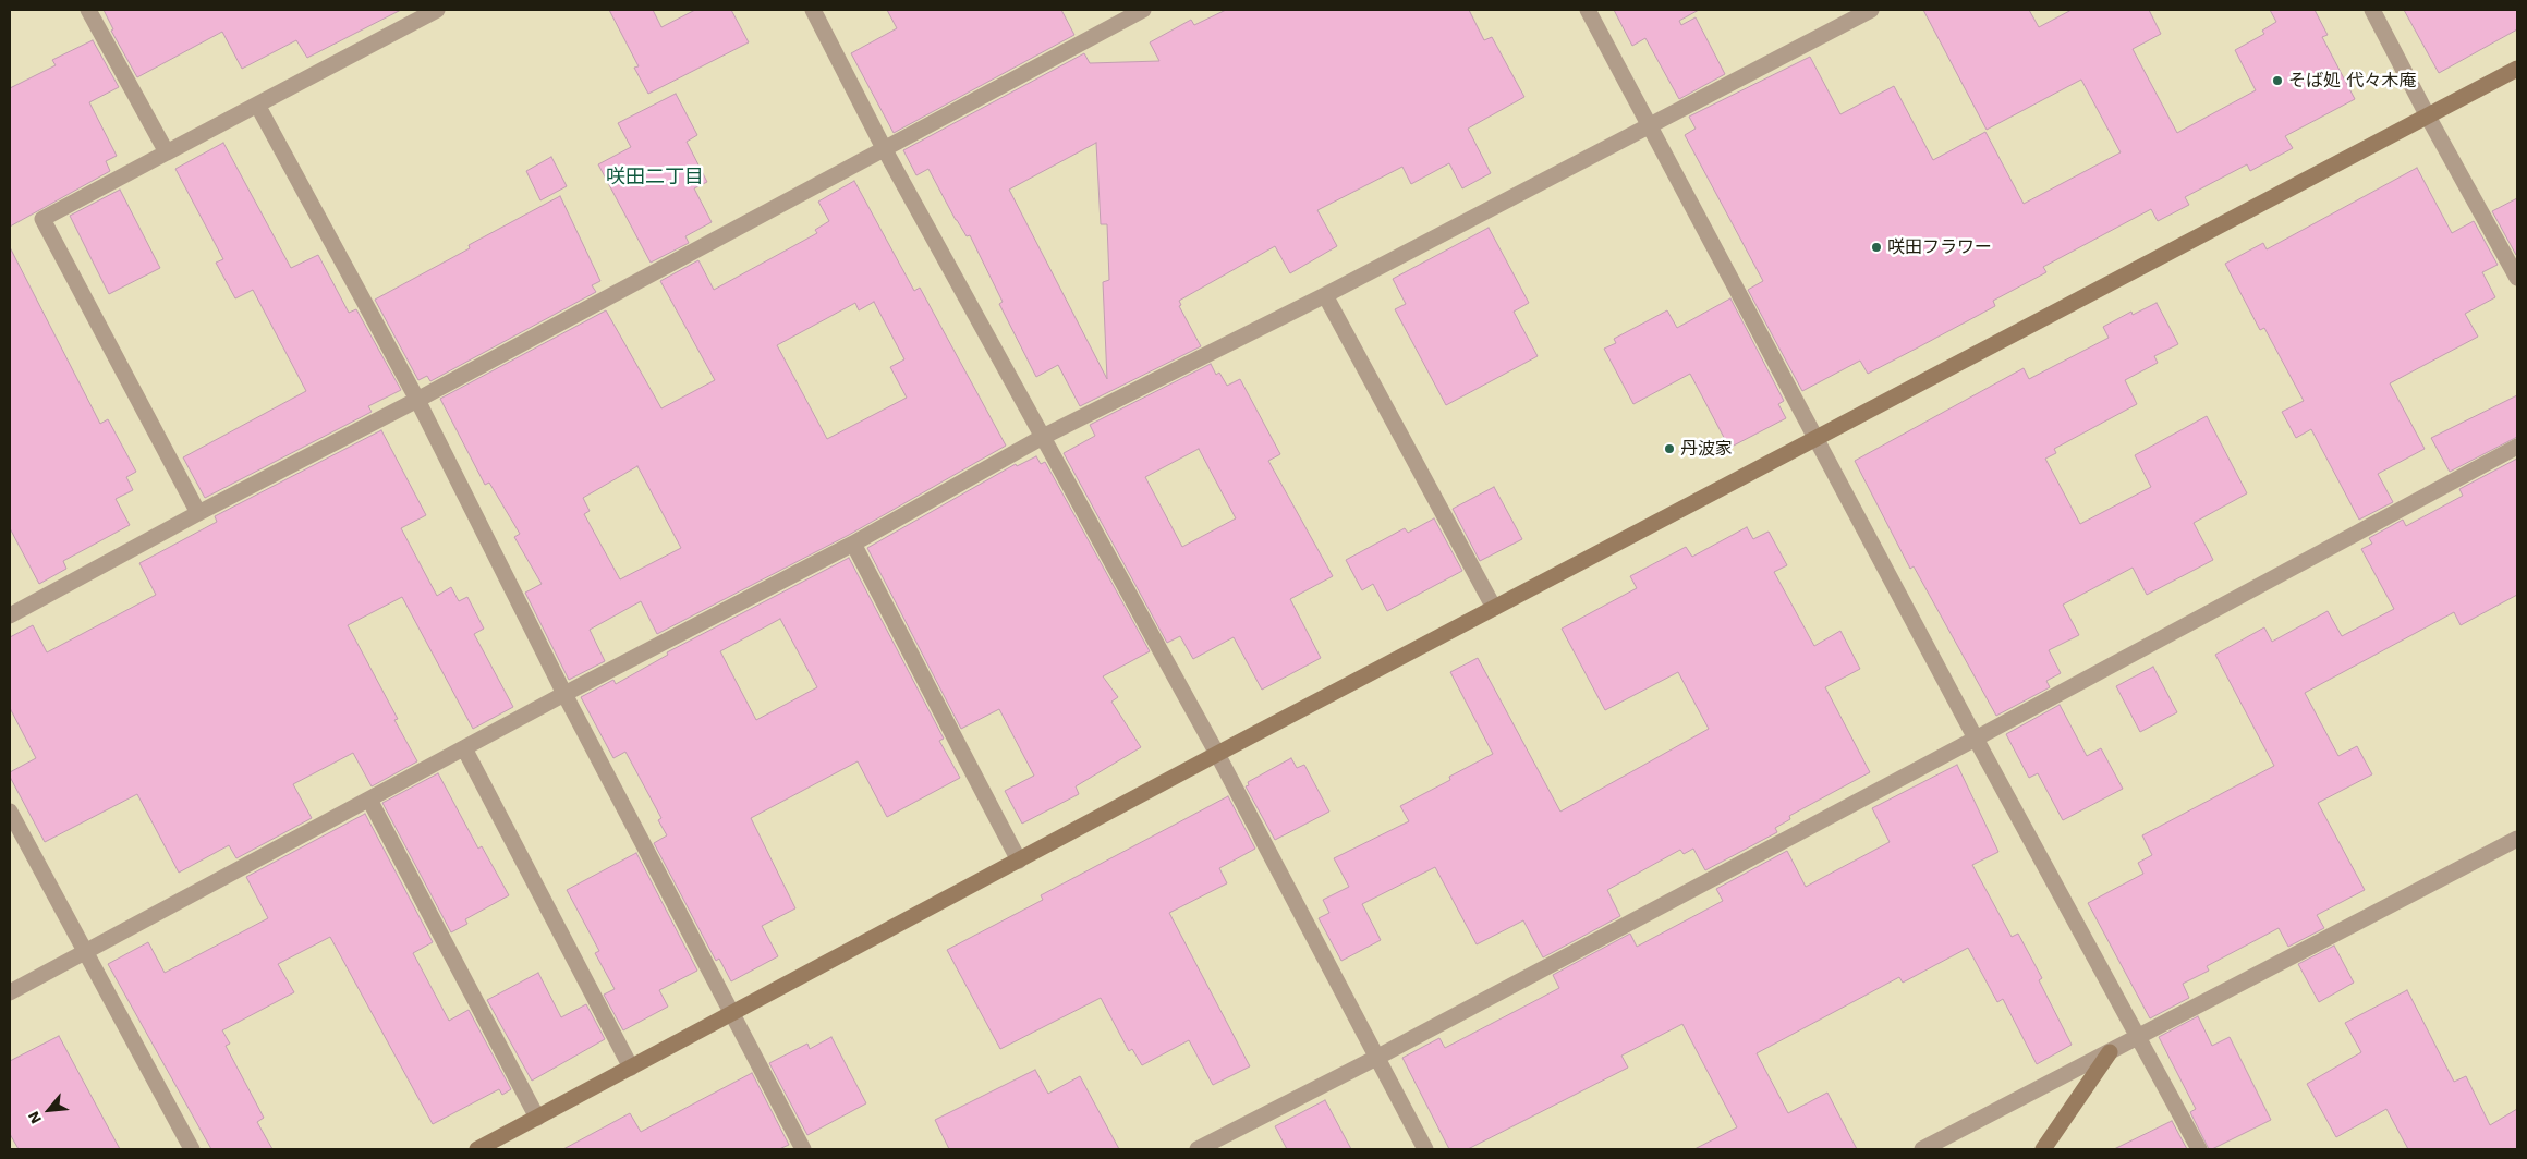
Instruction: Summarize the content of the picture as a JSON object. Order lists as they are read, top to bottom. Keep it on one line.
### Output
{"districts":["咲田二丁目"],"places":["そば処 代々木庵","咲田フラワー","丹波家"],"north":"bottom left"}
